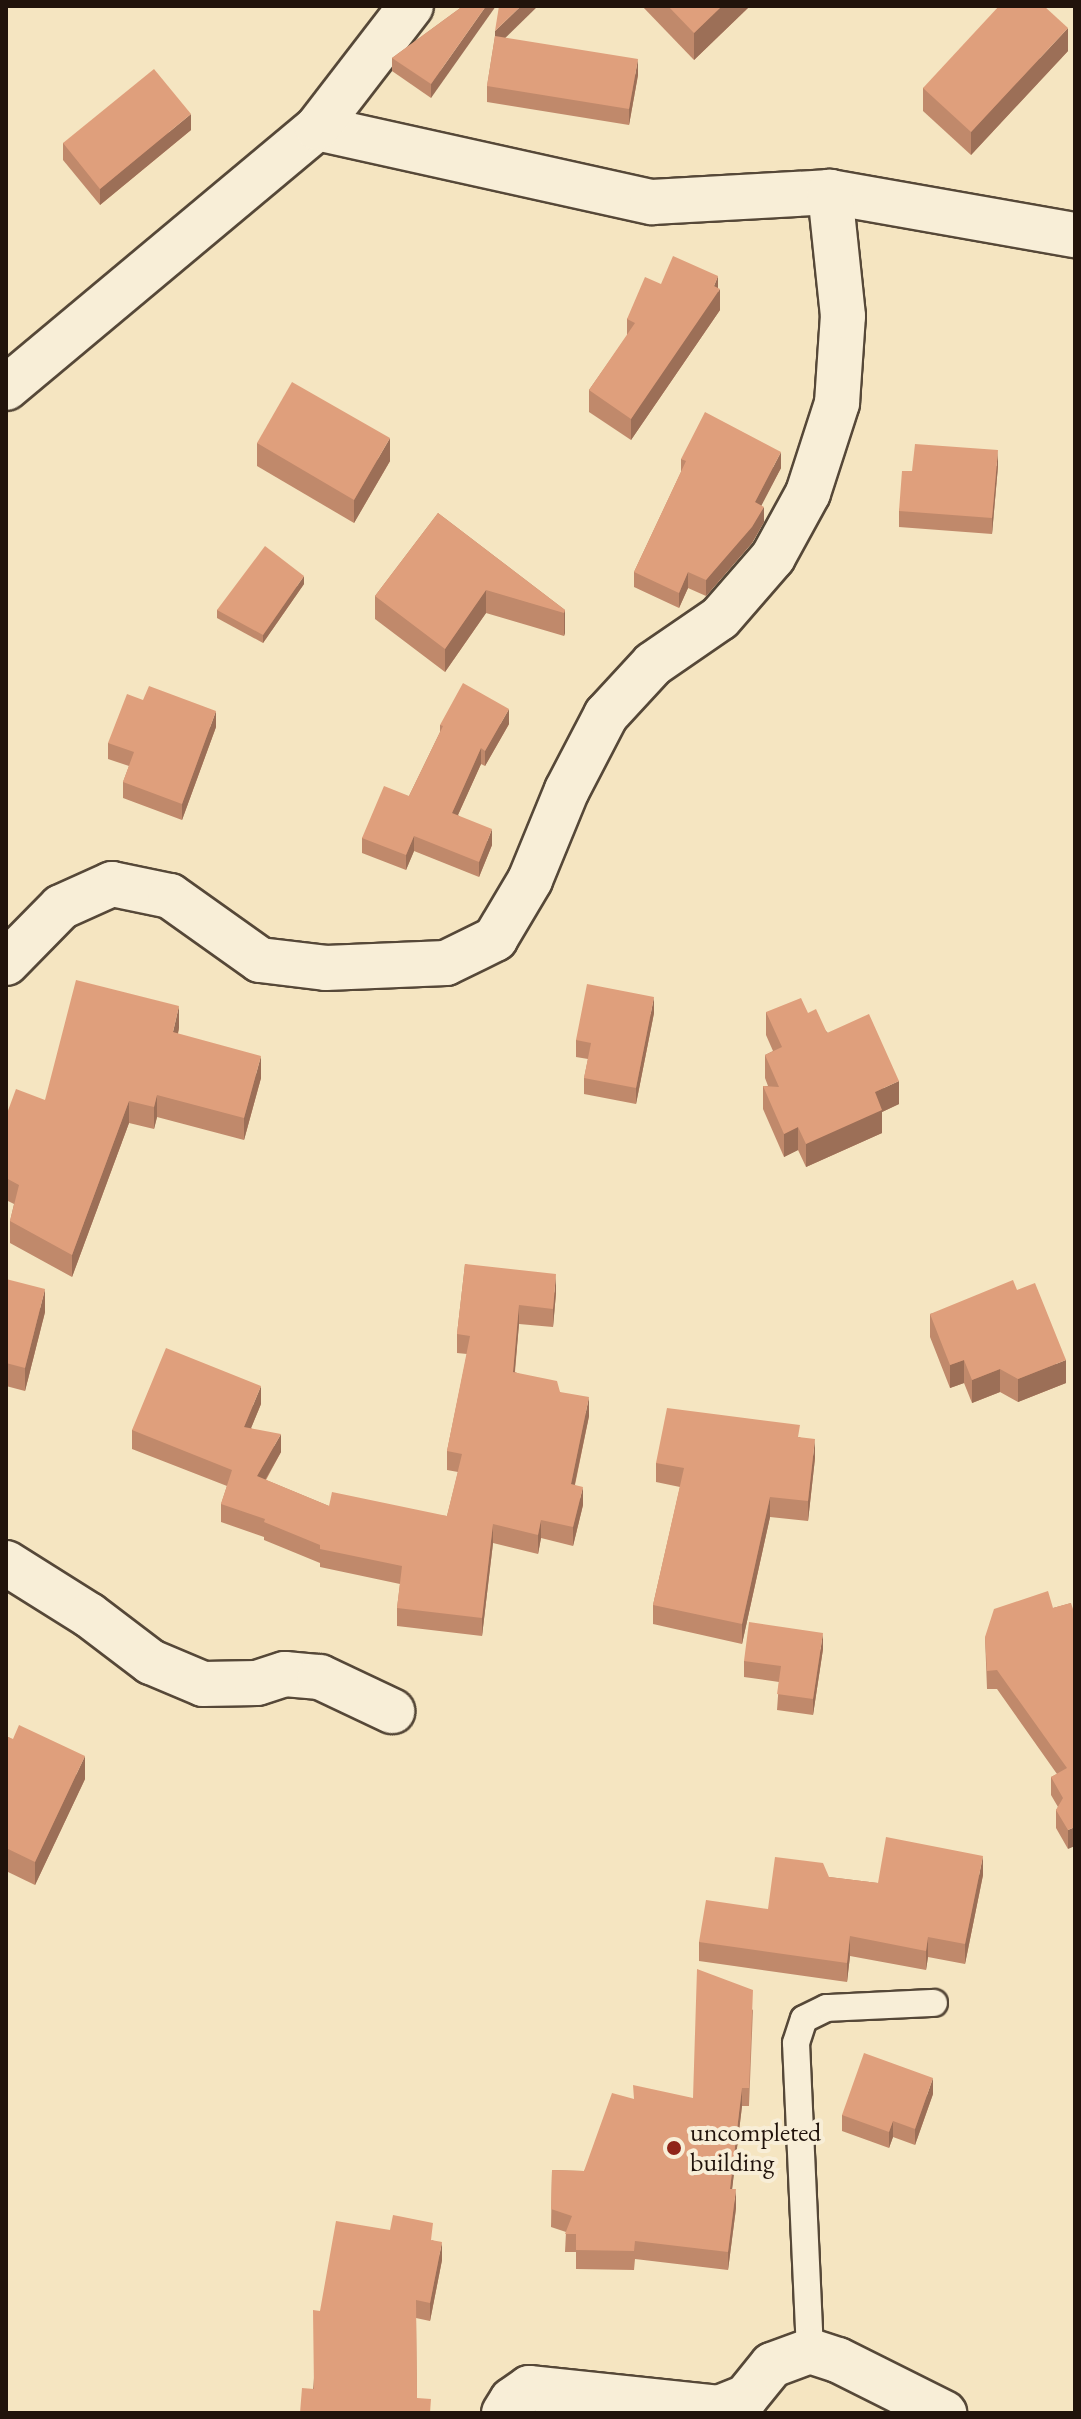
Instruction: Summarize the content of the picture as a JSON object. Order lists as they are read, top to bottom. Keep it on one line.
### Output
{"places":["uncompleted building"]}
